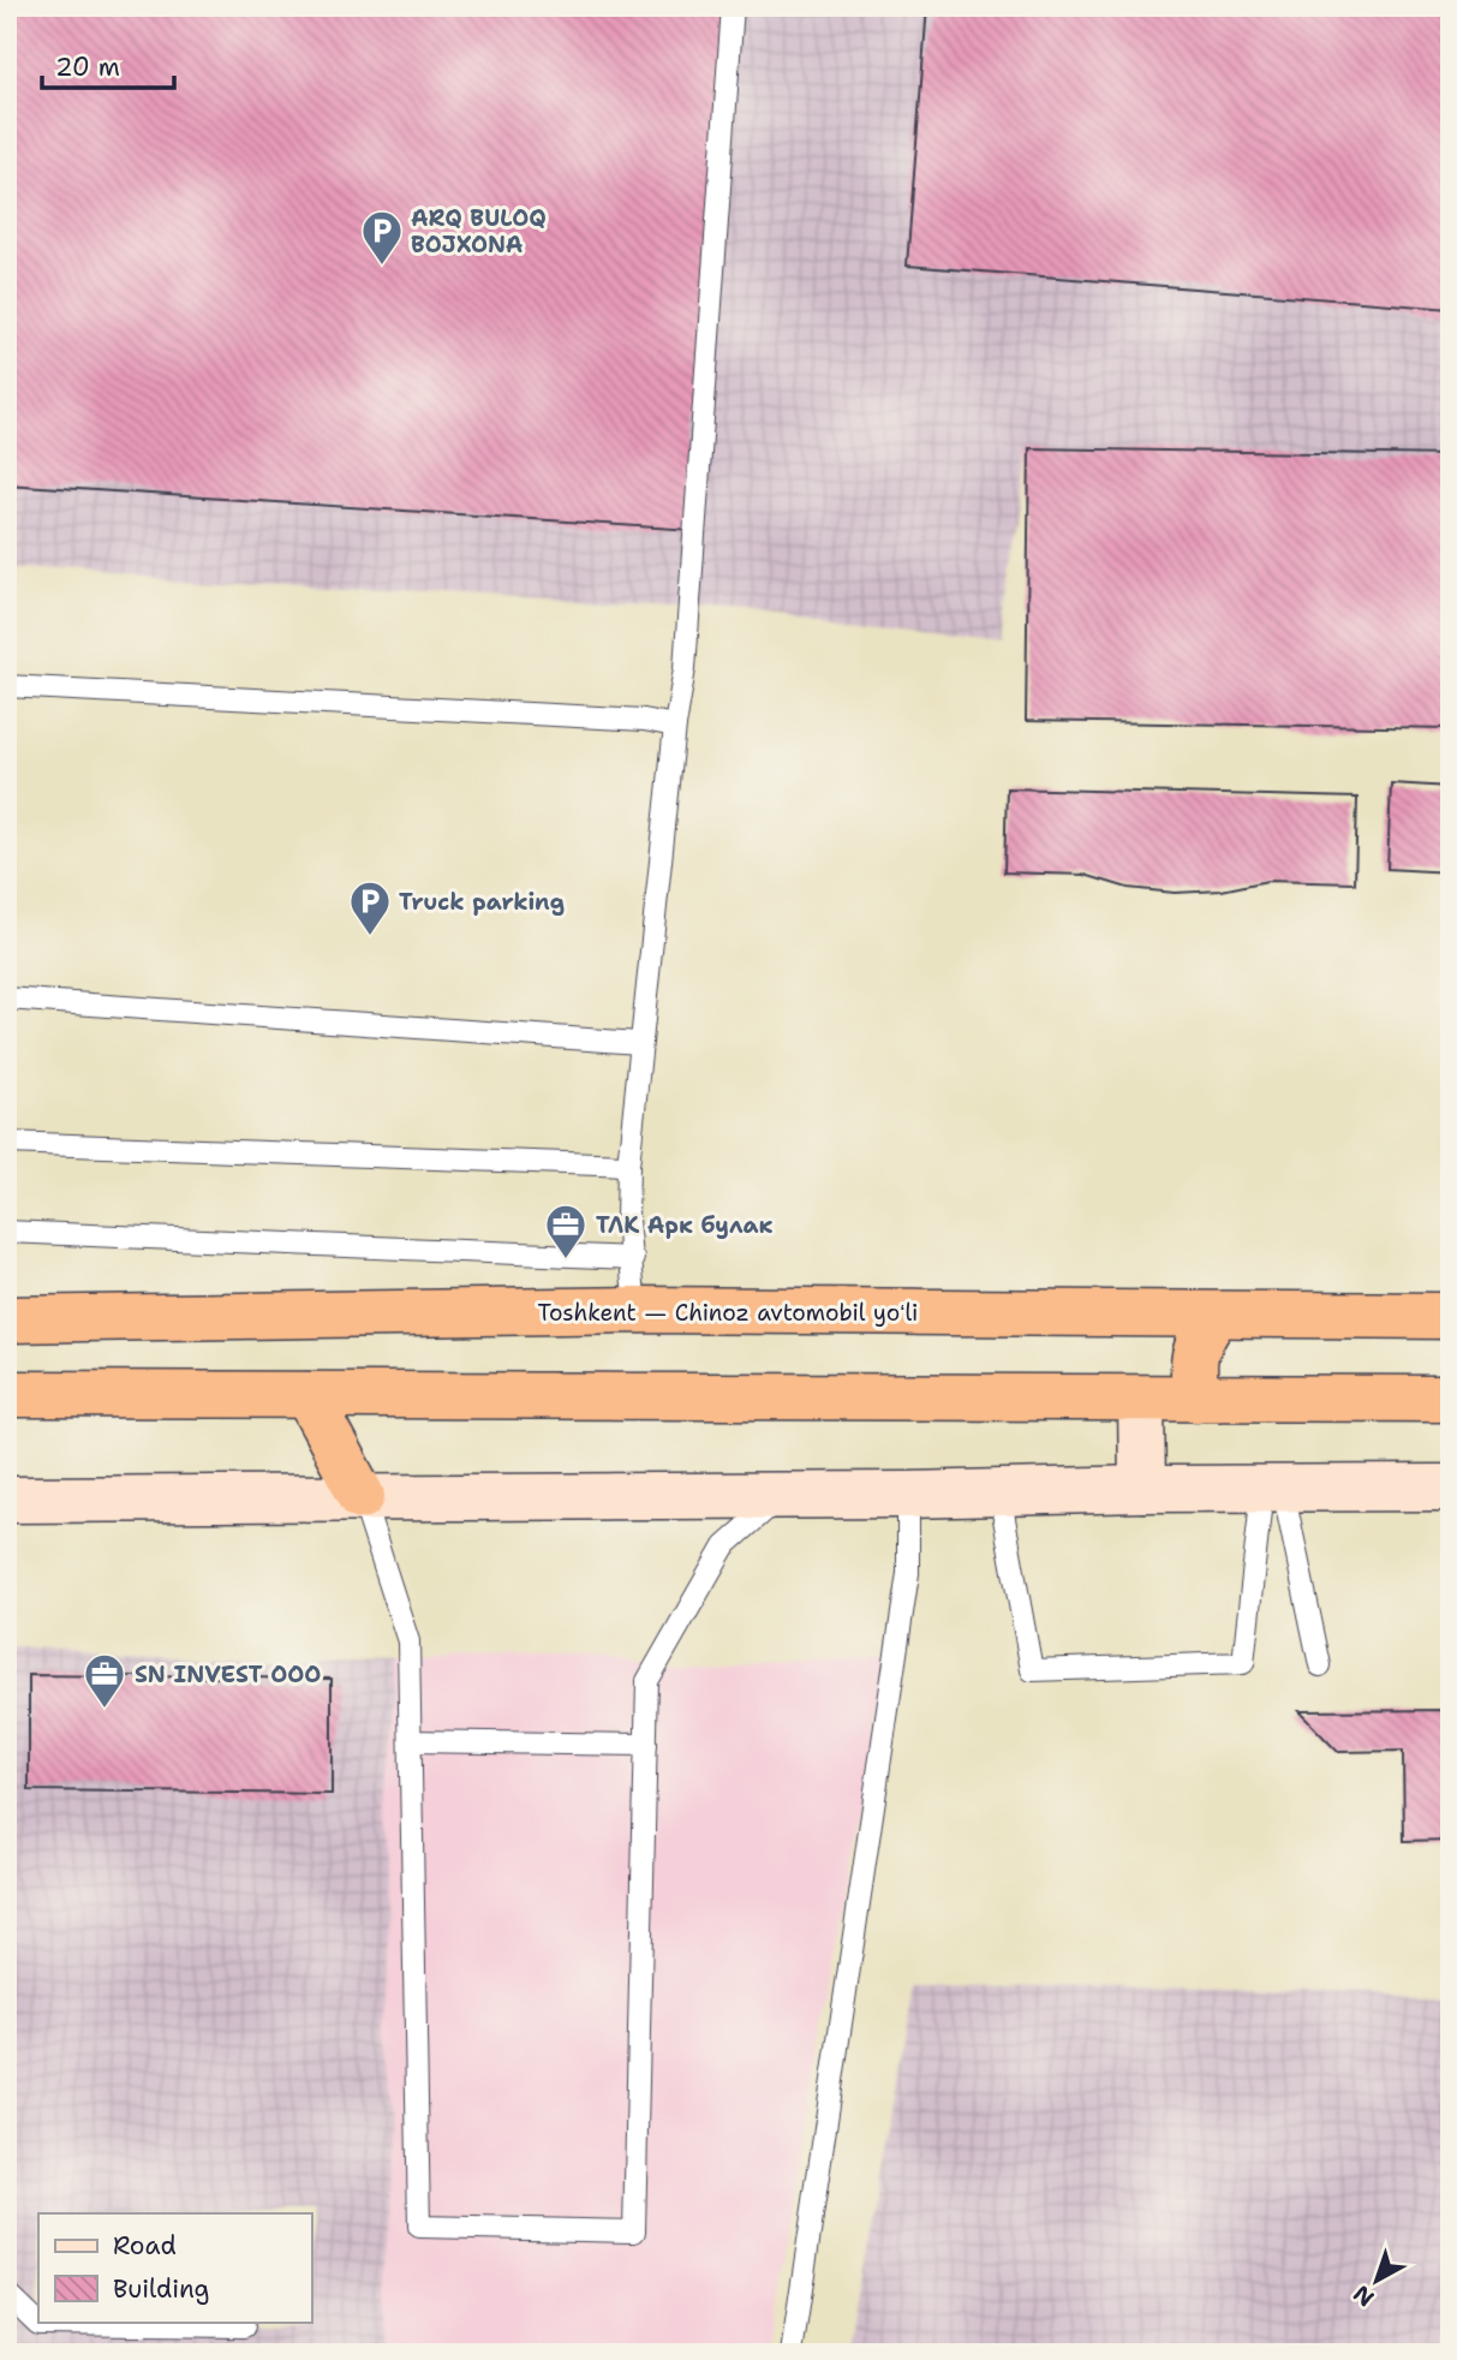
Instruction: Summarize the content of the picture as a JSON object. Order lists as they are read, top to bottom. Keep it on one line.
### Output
{"streets":{"highway":["Toshkent — Chinoz avtomobil yoʻli"]},"places":{"parking":["ARQ BULOQ BOJXONA","Truck parking"],"office":["ТЛК Арк булак","SN INVEST ООО"]},"legend":["Road","Building"],"scale_bar":"20 m","north":"bottom left"}
